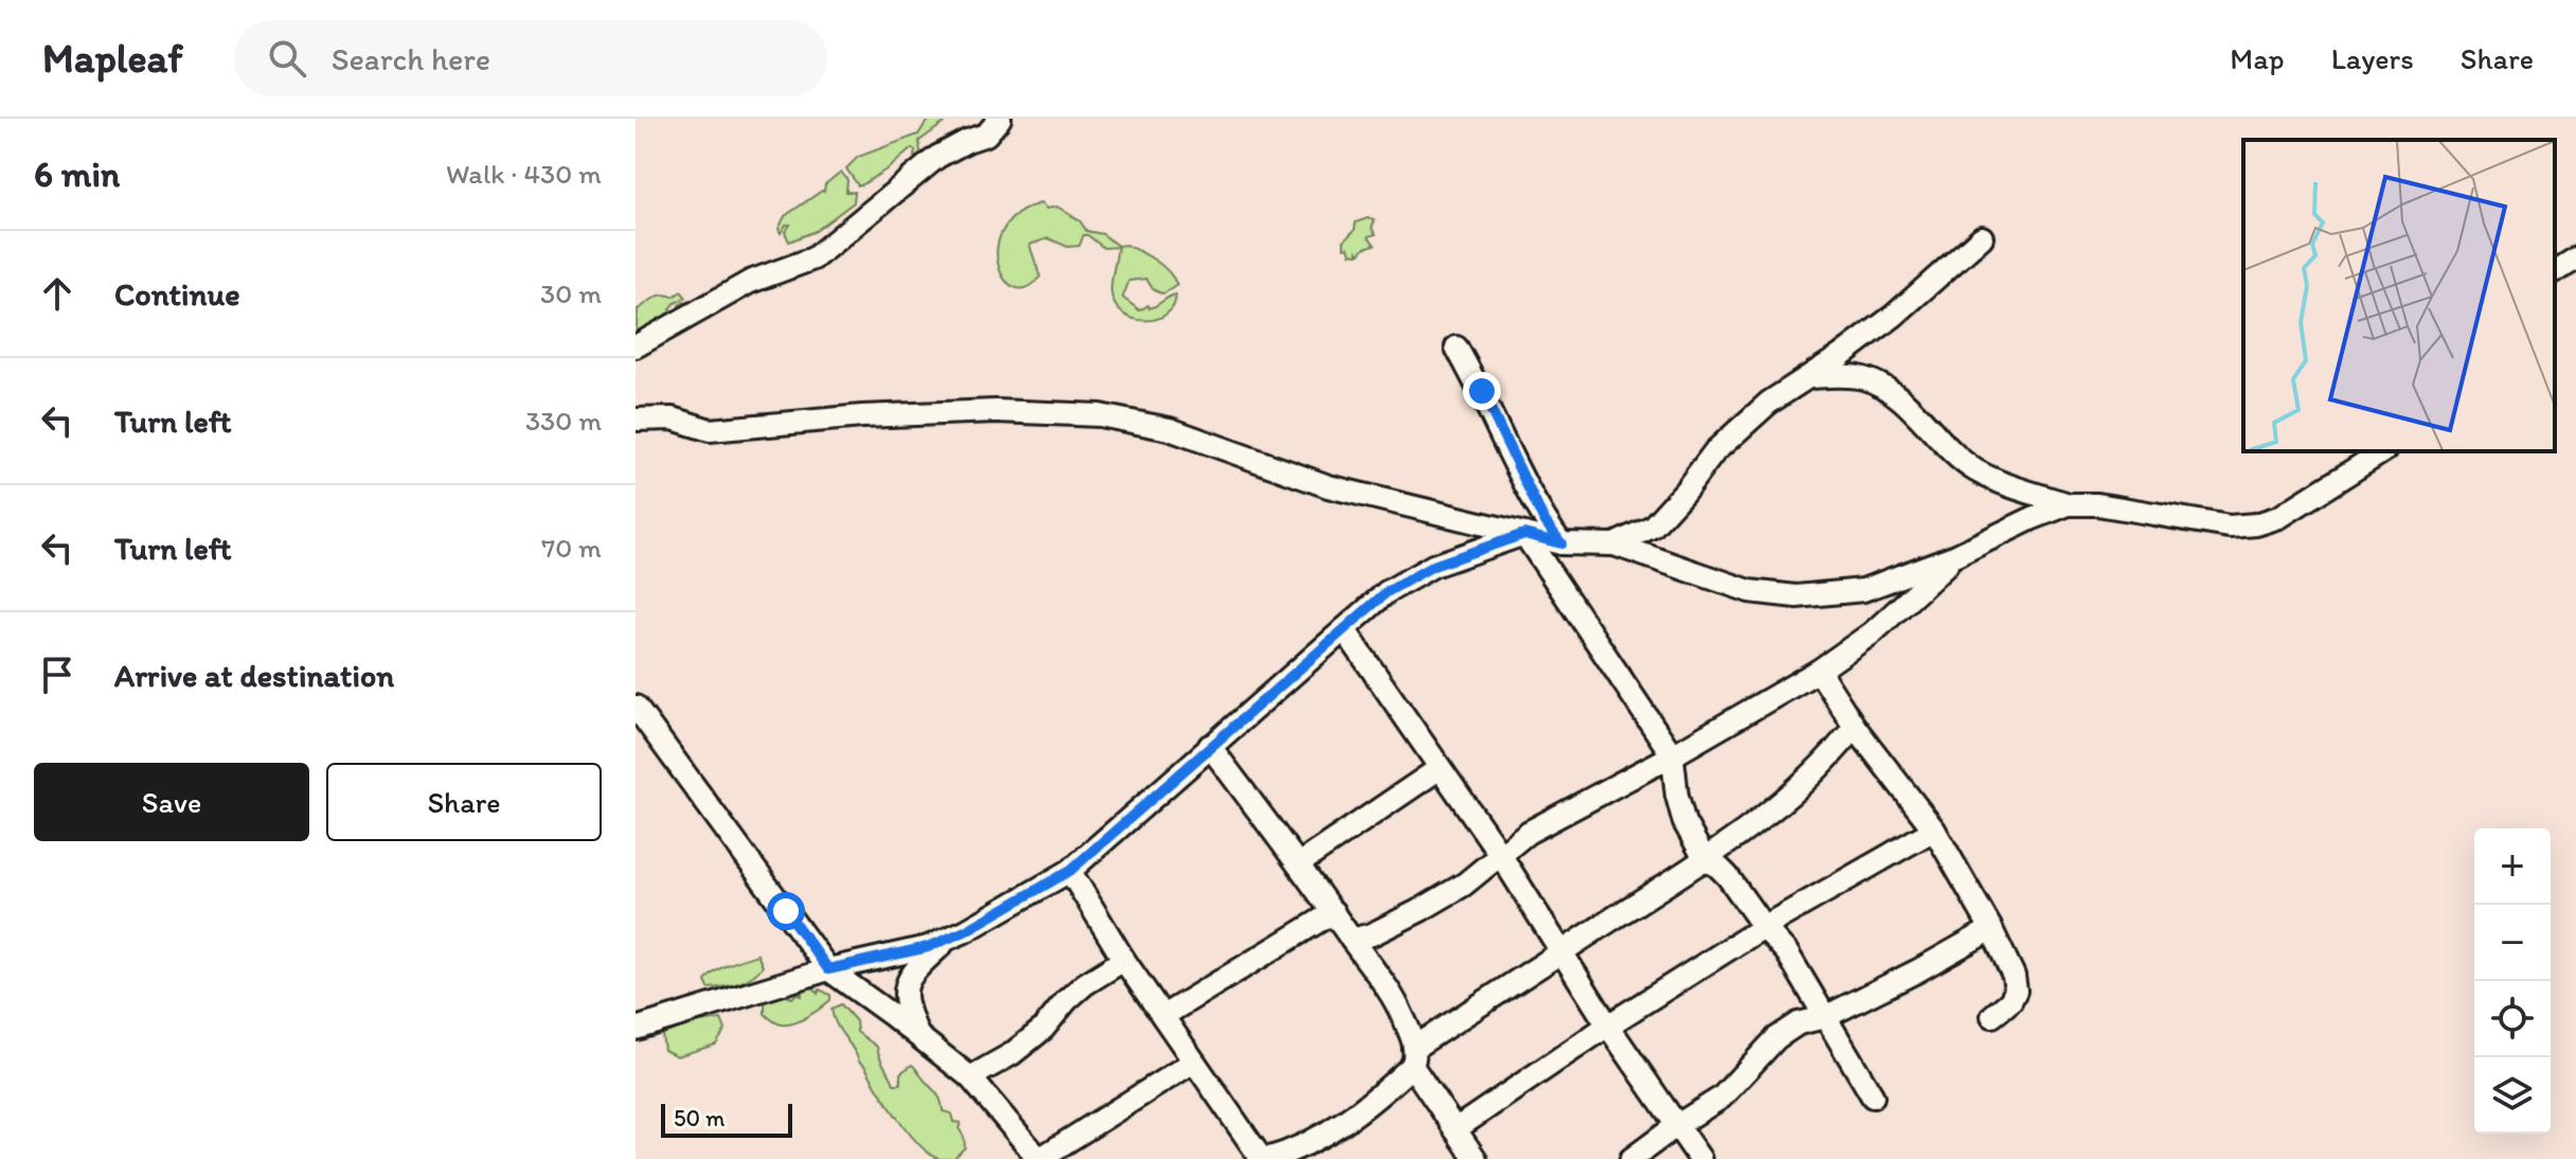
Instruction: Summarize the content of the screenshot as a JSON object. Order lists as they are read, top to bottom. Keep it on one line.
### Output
{"scale_bar":"50 m","page":{"header":"Mapleaf","search":"Search here","nav":["Map","Layers","Share"],"heading":["6 min","Walk · 430 m"],"list":[["Continue","30 m"],["Turn left","330 m"],["Turn left","70 m"],"Arrive at destination"],"buttons":["Save","Share"],"map_buttons":["+","−"],"scale":"50 m"}}
